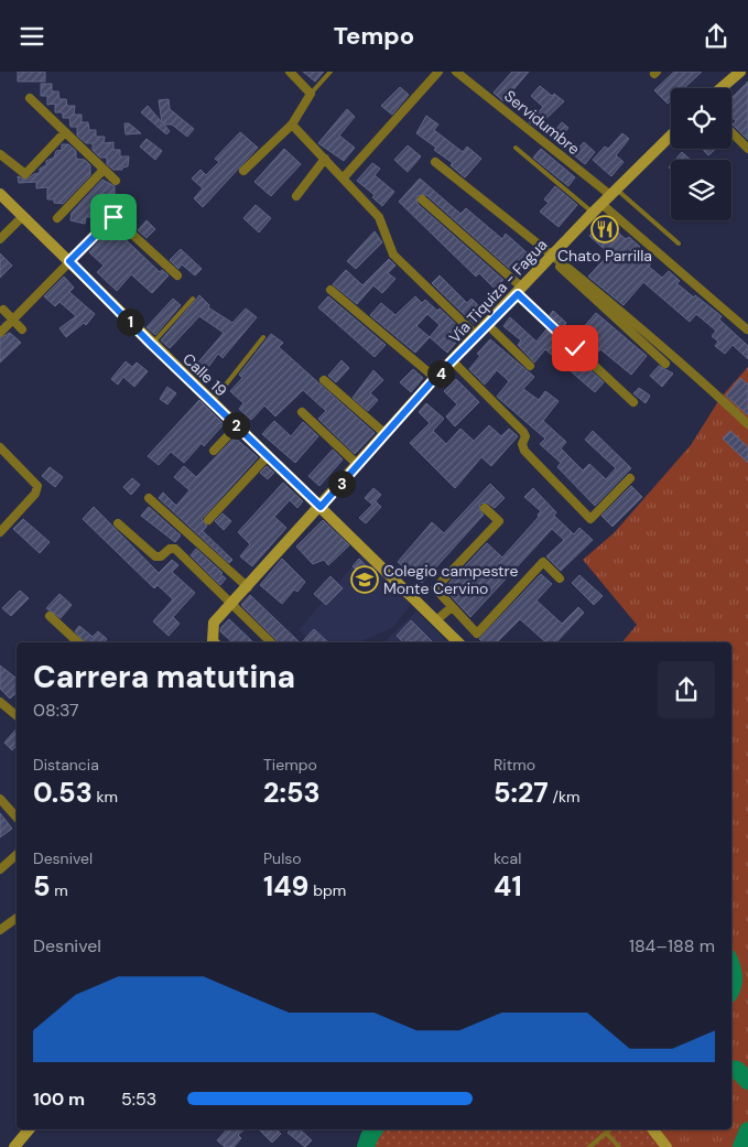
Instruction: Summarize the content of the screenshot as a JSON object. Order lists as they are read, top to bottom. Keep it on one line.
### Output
{"streets":{"street":["Servidumbre","Vía Tiquiza - Fagua","Calle 19"]},"crossings":[["Servidumbre","Vía Tiquiza - Fagua"],["Vía Tiquiza - Fagua","Calle 19"]],"places":{"restaurant":["Chato Parrilla"],"school or university":["Colegio campestre Monte Cervino"]},"page":{"header":"Tempo","pins":["1","4","2","3"],"heading":["Carrera matutina","08:37"],"stats":[["Distancia","0.53 km"],["Tiempo","2:53"],["Ritmo","5:27 /km"],["Desnivel","5 m"],["Pulso","149 bpm"],["kcal","41"]],"chart":["Desnivel","184–188 m"],"list":[{"name":"100 m","note":"5:53"}]}}
